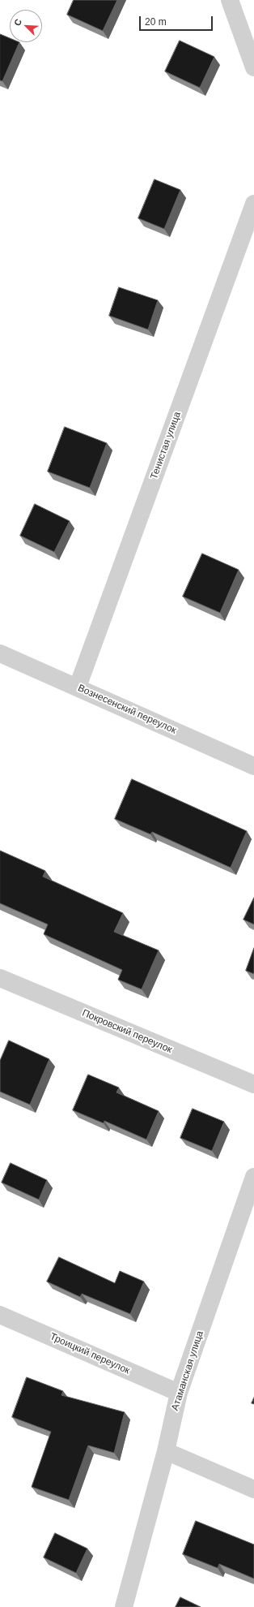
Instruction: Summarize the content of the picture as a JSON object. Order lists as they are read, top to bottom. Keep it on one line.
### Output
{"streets":{"street":["Тенистая улица","Вознесенский переулок","Покровский переулок","Троицкий переулок","Атаманская улица"]},"crossings":[["Тенистая улица","Вознесенский переулок"],["Троицкий переулок","Атаманская улица"]],"scale_bar":"20 m","north":"top left"}
